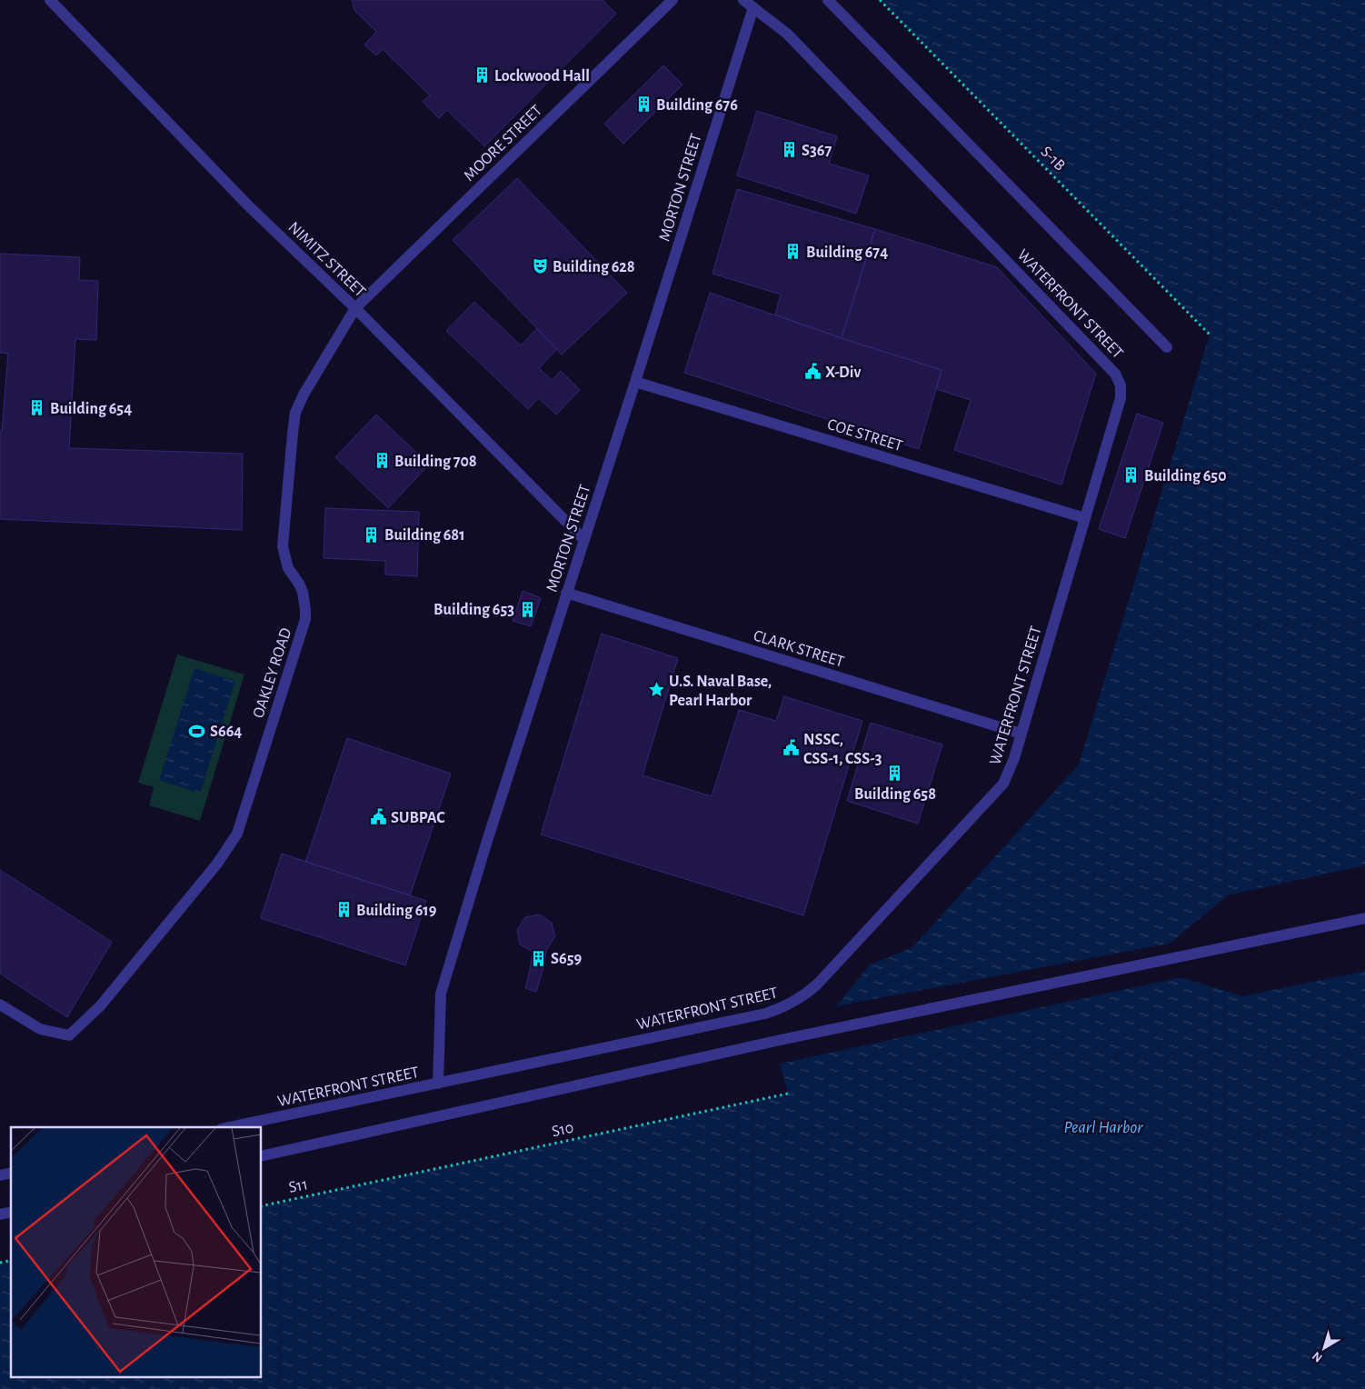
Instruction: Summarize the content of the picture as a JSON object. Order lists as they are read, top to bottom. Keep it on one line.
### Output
{"streets":{"lane":["MOORE STREET","MORTON STREET","NIMITZ STREET","WATERFRONT STREET","COE STREET","CLARK STREET","OAKLEY ROAD"],"path":["S-1B","S10","S11"]},"crossings":[["MOORE STREET","NIMITZ STREET"],["MOORE STREET","OAKLEY ROAD"],["MORTON STREET","NIMITZ STREET"],["MORTON STREET","WATERFRONT STREET"],["MORTON STREET","COE STREET"],["MORTON STREET","CLARK STREET"],["NIMITZ STREET","OAKLEY ROAD"],["WATERFRONT STREET","COE STREET"],["WATERFRONT STREET","CLARK STREET"],["S10","S11"]],"water":["Pearl Harbor"],"places":{"building":["Lockwood Hall","Building 676","S367","Building 674","Building 654","Building 708","Building 650","Building 681","Building 653","Building 658","Building 619","S659"],"theatre":["Building 628"],"public building":["X-Div","NSSC, CSS-1, CSS-3","SUBPAC"],"place":["U.S. Naval Base, Pearl Harbor"],"sports":["S664"]},"north":"bottom left"}
